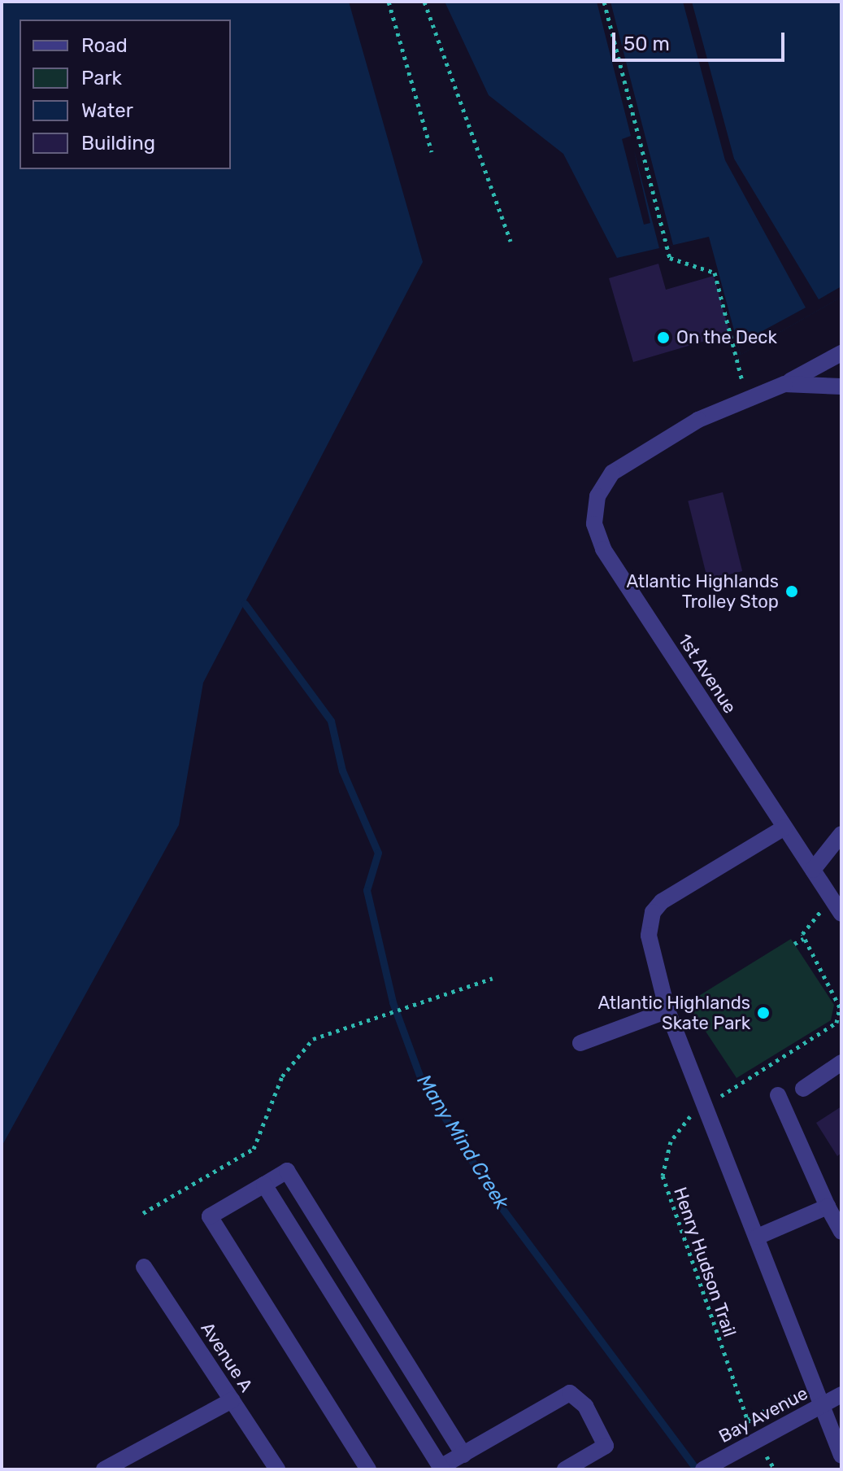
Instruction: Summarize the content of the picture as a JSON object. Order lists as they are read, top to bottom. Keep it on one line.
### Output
{"streets":{"street":["1st Avenue","Avenue A","Bay Avenue"],"path":["Henry Hudson Trail"]},"water":["Many Mind Creek"],"places":["On the Deck","Atlantic Highlands Trolley Stop","Atlantic Highlands Skate Park"],"legend":["Road","Park","Water","Building"],"scale_bar":"50 m"}
